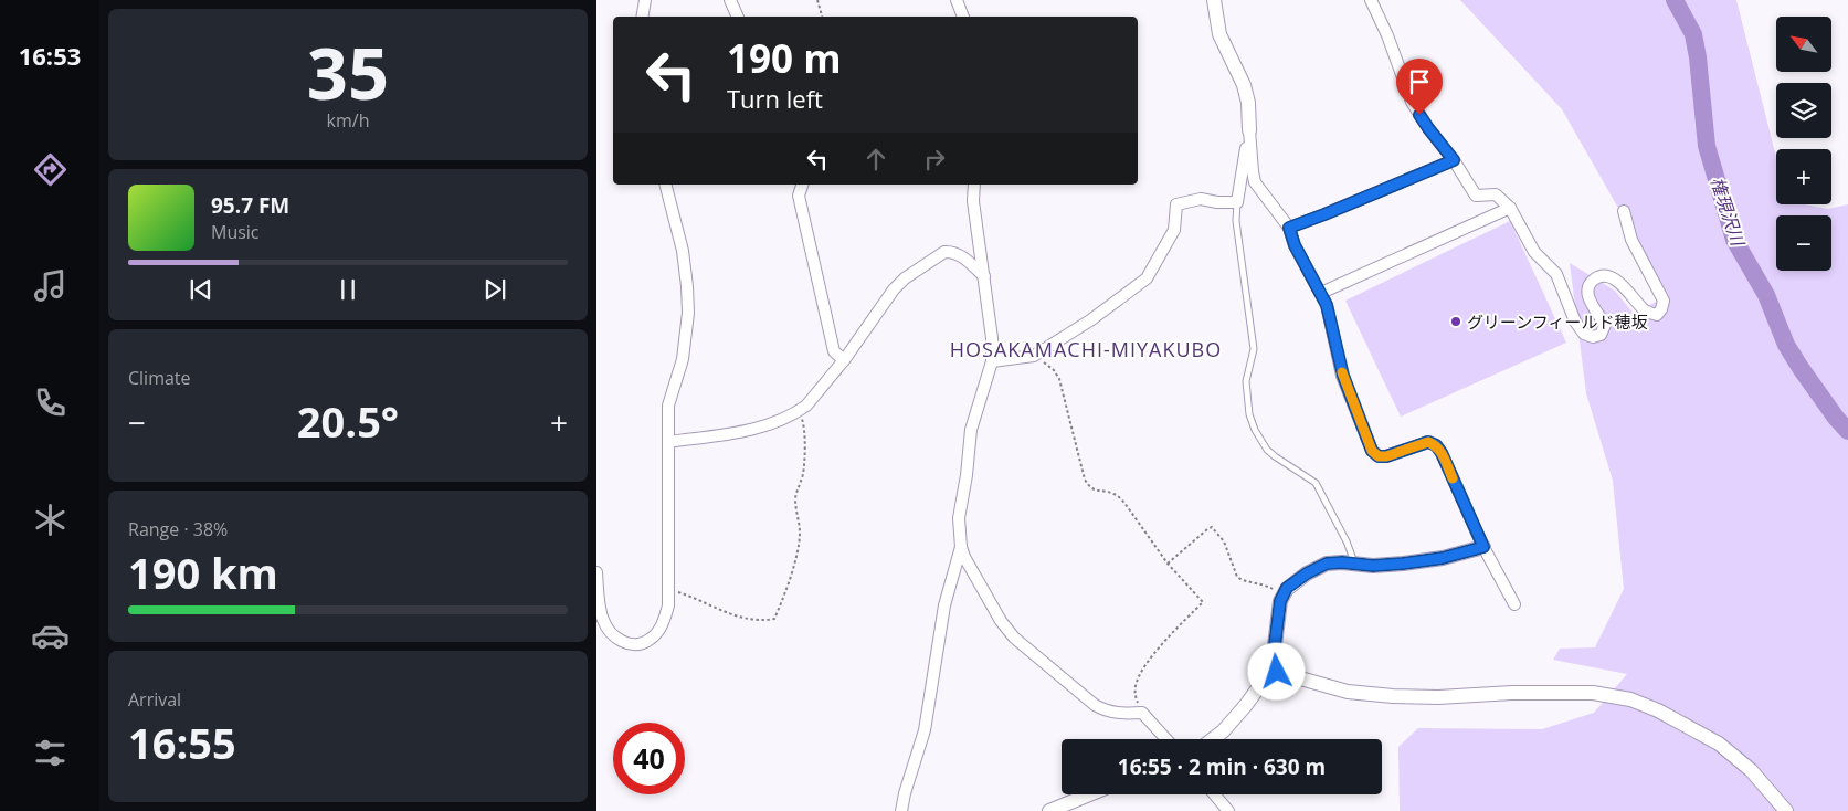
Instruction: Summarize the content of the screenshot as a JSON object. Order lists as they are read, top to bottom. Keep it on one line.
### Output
{"districts":["HOSAKAMACHI-MIYAKUBO"],"water":["権現沢川"],"places":["グリーンフィールド穂坂"],"north":"top left","page":{"tabs":"16:53","tile":[["35","km/h"],"Climate",["Range · 38%","190 km"],["Arrival","16:55"]],"map_buttons":["+","−"],"turn":["190 m","Turn left"],"song":["95.7 FM","Music"],"heat":["−","20.5°","+"],"limit":"40","trip":"16:55 · 2 min · 630 m"}}
